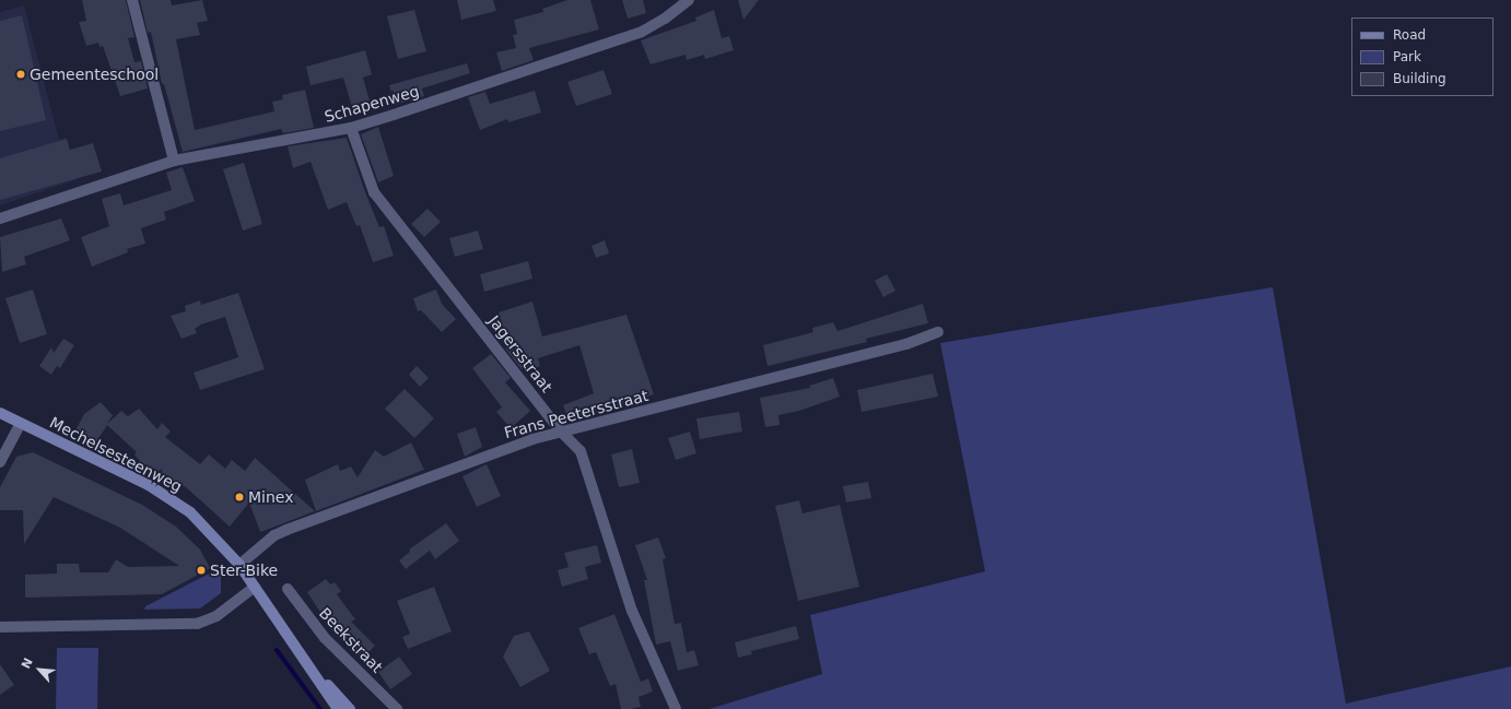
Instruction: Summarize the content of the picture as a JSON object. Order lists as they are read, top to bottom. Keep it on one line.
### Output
{"streets":{"main road":["Mechelsesteenweg"],"street":["Schapenweg","Jagersstraat","Frans Peetersstraat","Beekstraat"]},"crossings":[["Schapenweg","Jagersstraat"],["Jagersstraat","Frans Peetersstraat"],["Frans Peetersstraat","Mechelsesteenweg"]],"places":["Gemeenteschool","Minex","Ster-Bike"],"legend":["Road","Park","Building"],"north":"top left"}
